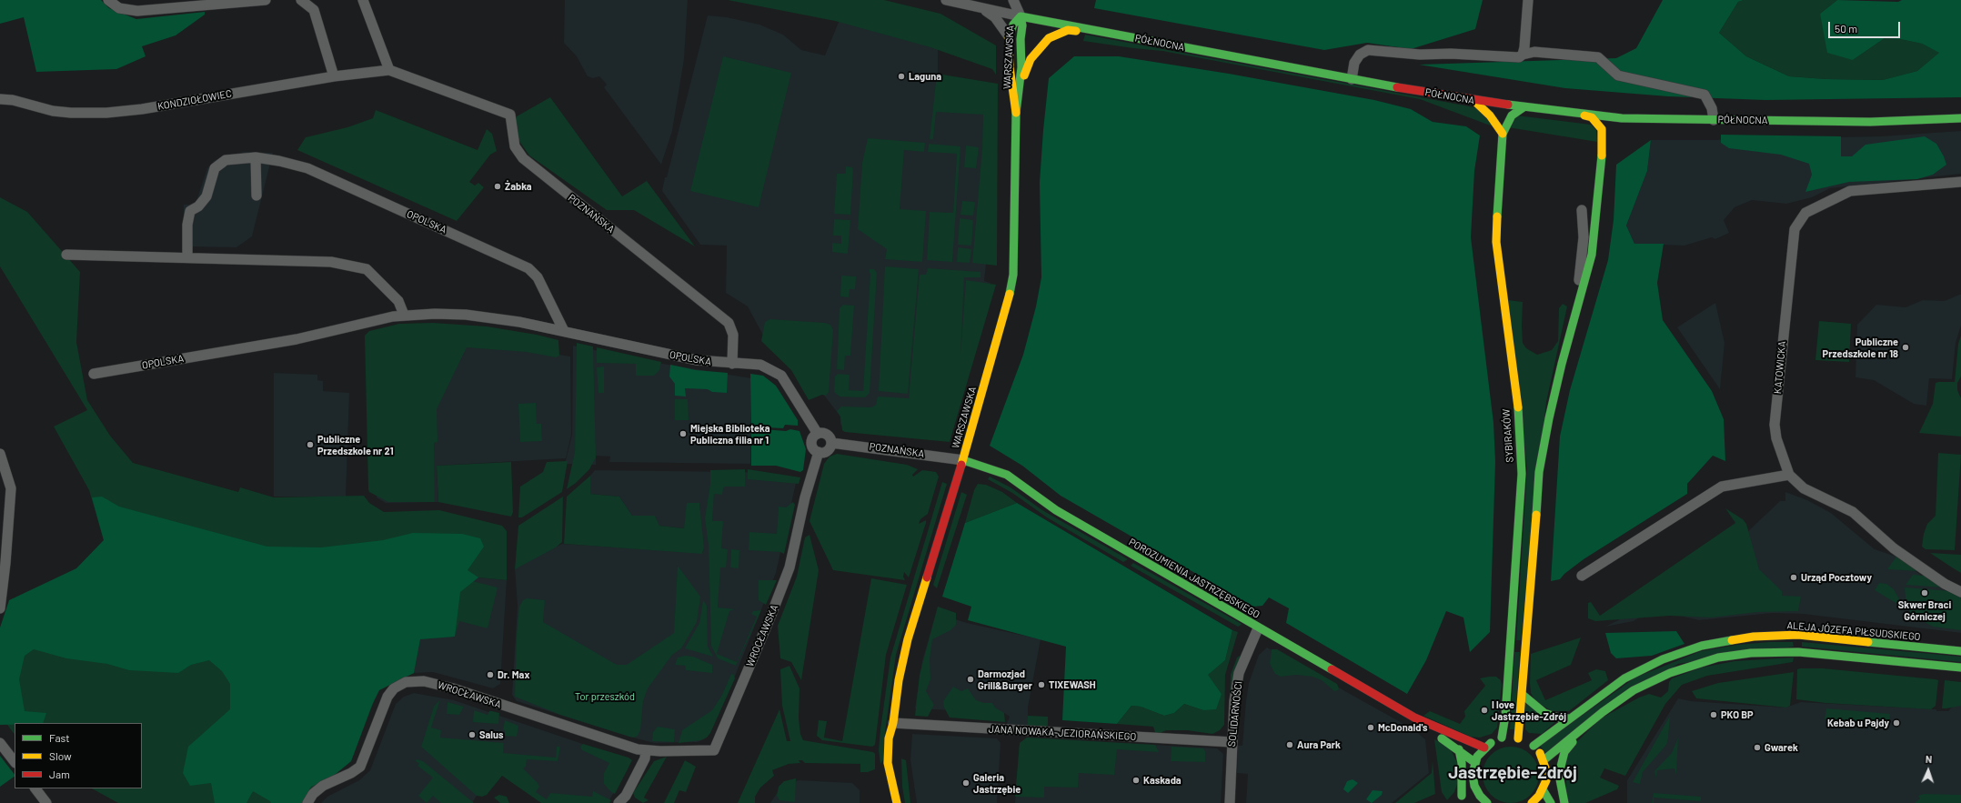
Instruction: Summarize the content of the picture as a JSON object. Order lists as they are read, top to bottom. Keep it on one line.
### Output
{"streets":{"street":["PÓŁNOCNA","WARSZAWSKA","KONDZIOŁOWIEC","POZNAŃSKA","OPOLSKA","KATOWICKA","SYBIRAKÓW","POROZUMIENIA JASTRZĘBSKIEGO","ALEJA JÓZEFA PIŁSUDSKIEGO","WROCŁAWSKA","SOLIDARNOŚCI","JANA NOWAKA-JEZIORAŃSKIEGO"]},"crossings":[["PÓŁNOCNA","WARSZAWSKA"],["PÓŁNOCNA","SYBIRAKÓW"],["WARSZAWSKA","POZNAŃSKA"],["WARSZAWSKA","POROZUMIENIA JASTRZĘBSKIEGO"],["WARSZAWSKA","JANA NOWAKA-JEZIORAŃSKIEGO"],["KONDZIOŁOWIEC","POZNAŃSKA"],["POZNAŃSKA","OPOLSKA"],["POZNAŃSKA","POROZUMIENIA JASTRZĘBSKIEGO"],["POZNAŃSKA","WROCŁAWSKA"],["POROZUMIENIA JASTRZĘBSKIEGO","SOLIDARNOŚCI"],["SOLIDARNOŚCI","JANA NOWAKA-JEZIORAŃSKIEGO"]],"districts":["Jastrzębie-Zdrój"],"parks":["Tor przeszkód"],"places":["Laguna","Żabka","Publiczne Przedszkole nr 18","Miejska Biblioteka Publiczna filia nr 1","Publiczne Przedszkole nr 21","Urząd Pocztowy","Skwer Braci Górniczej","Dr. Max","Darmozjad Grill&Burger","TIXEWASH","I love Jastrzębie-Zdrój","PKO BP","Kebab u Pajdy","McDonald's","Salus","Aura Park","Gwarek","Kaskada","Galeria Jastrzębie"],"legend":["Fast","Slow","Jam"],"scale_bar":"50 m","north":"top"}
